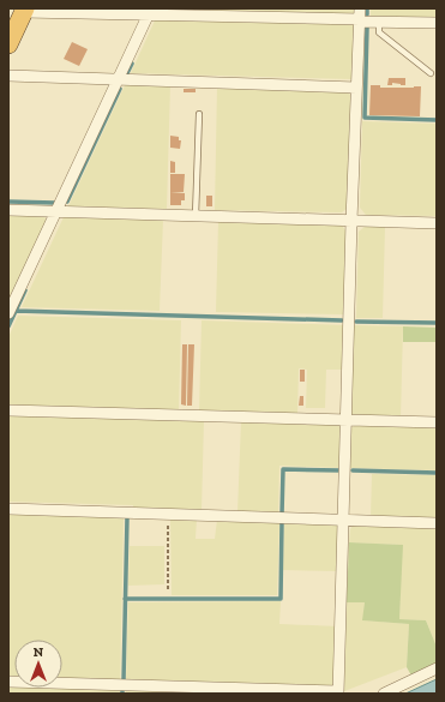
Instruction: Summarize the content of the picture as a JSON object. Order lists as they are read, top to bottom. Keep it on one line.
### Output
{"north":"top"}
